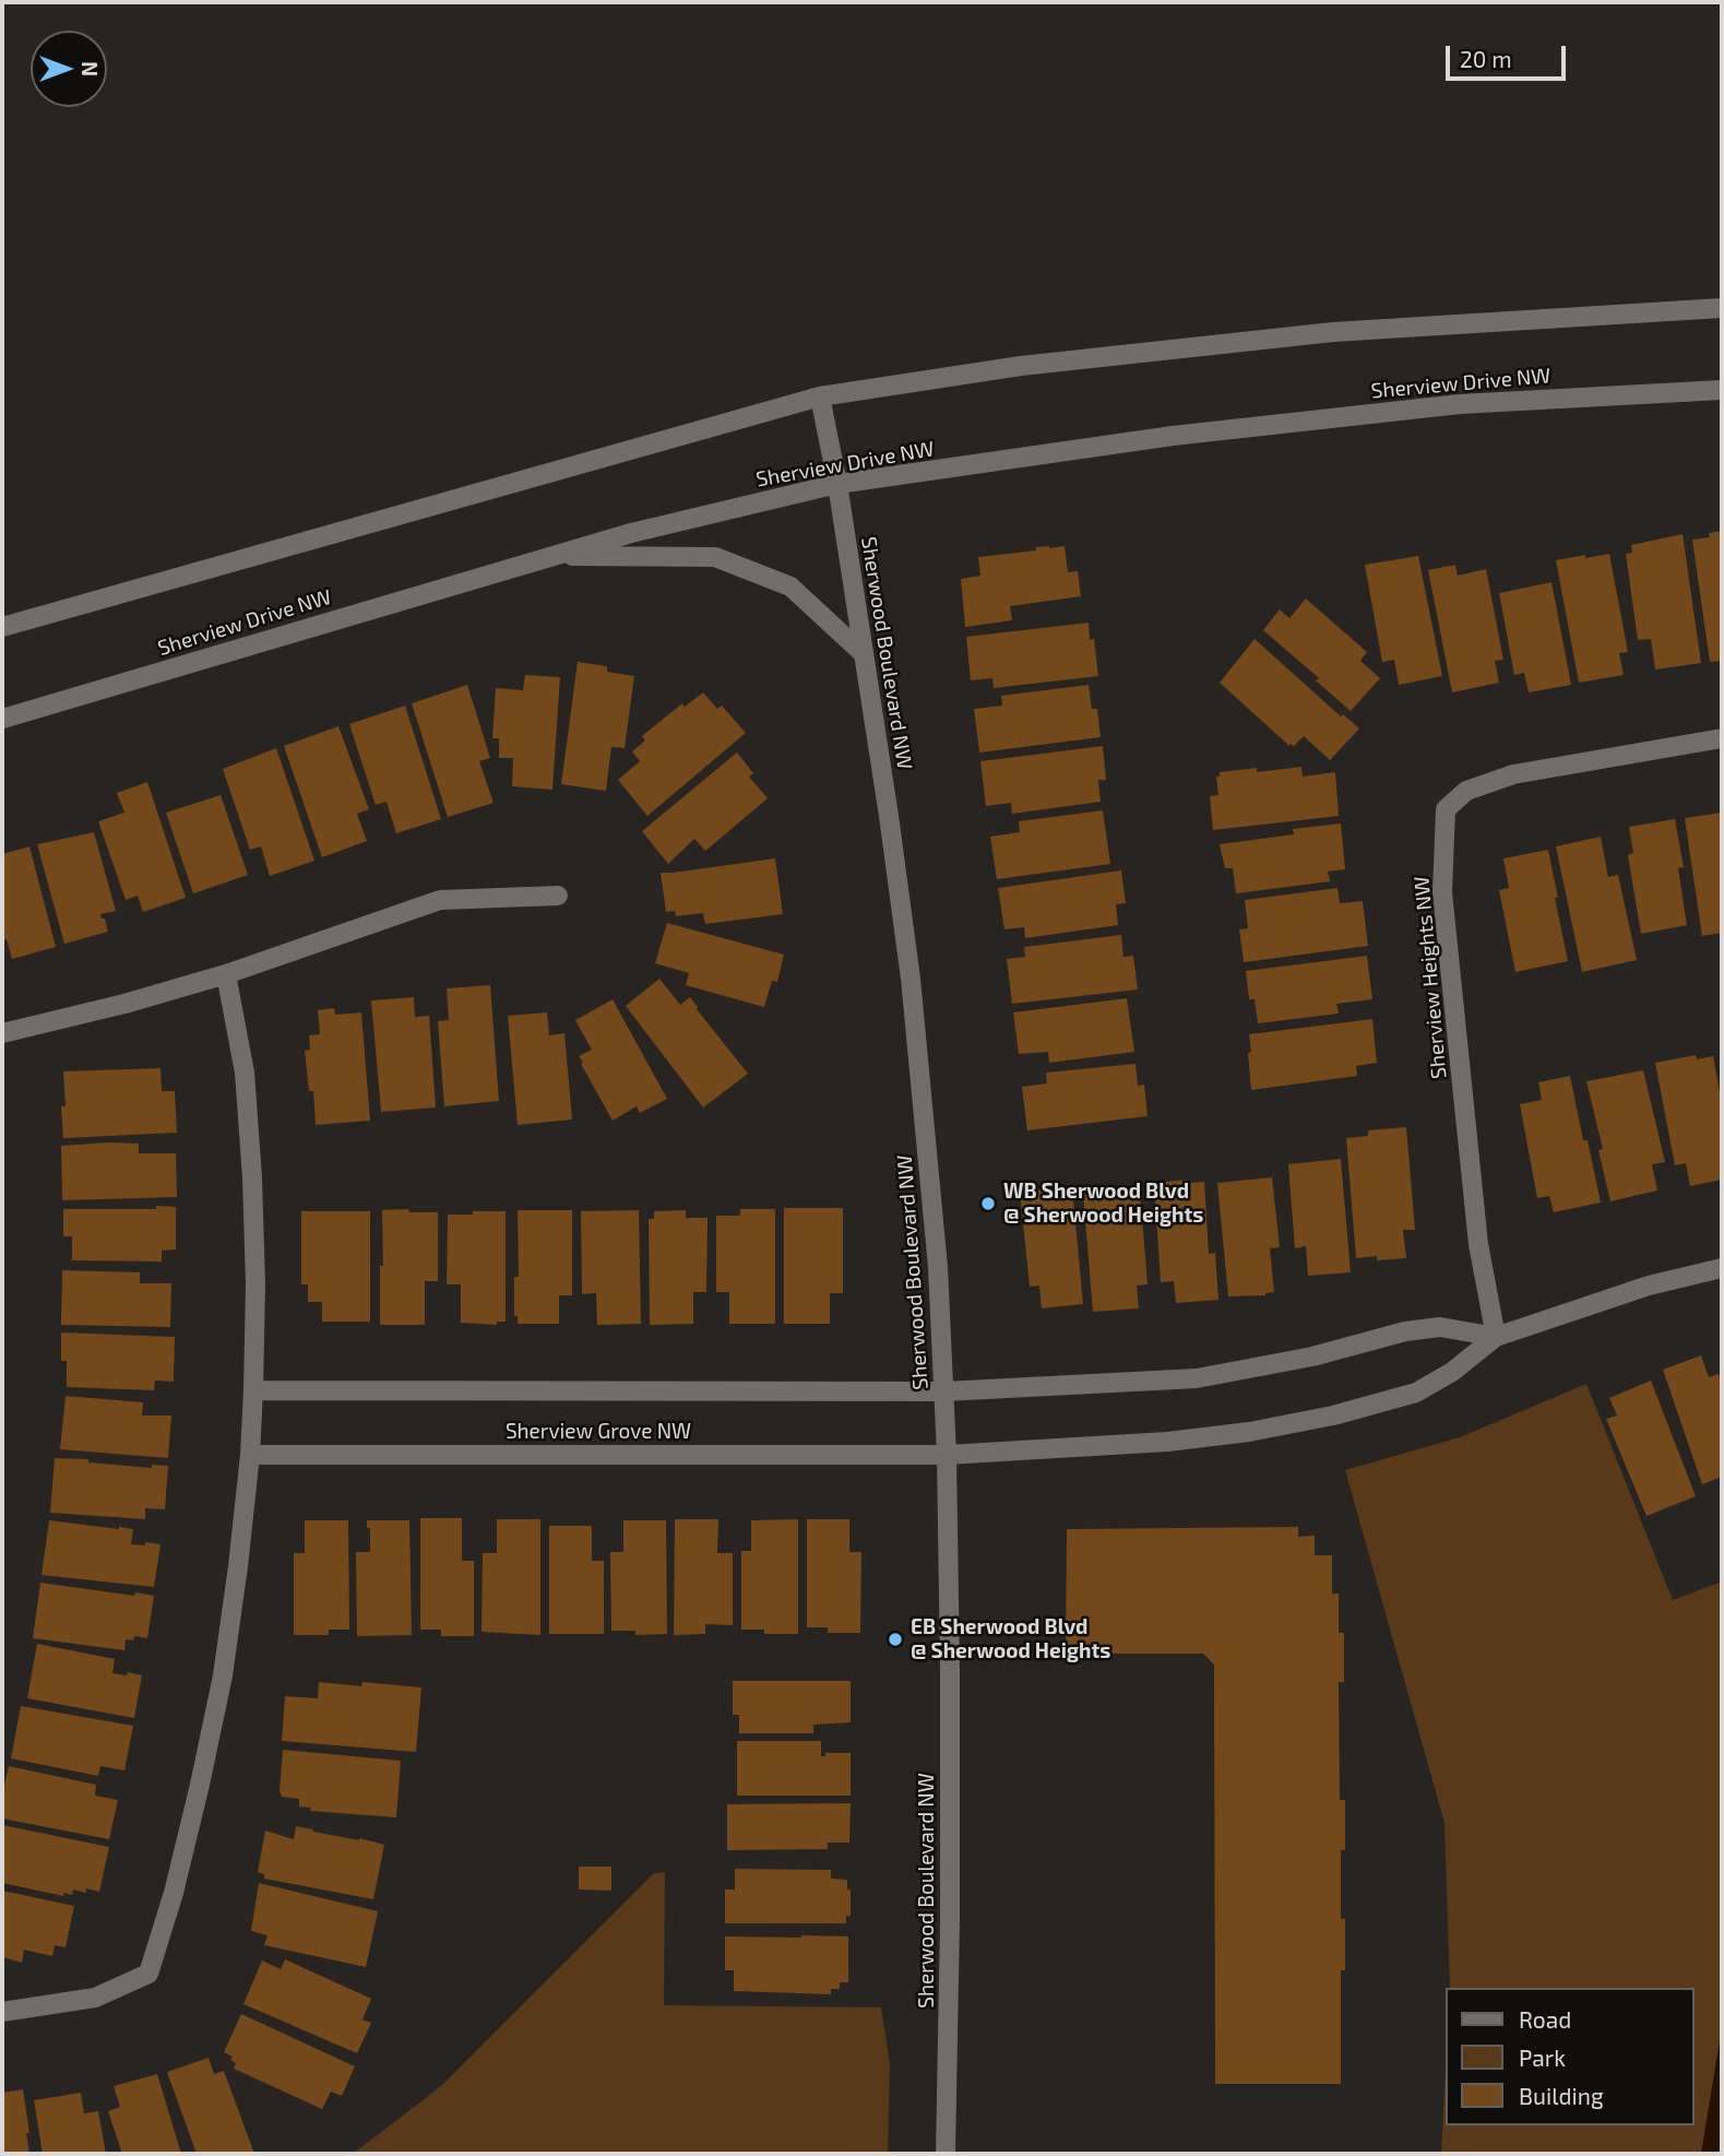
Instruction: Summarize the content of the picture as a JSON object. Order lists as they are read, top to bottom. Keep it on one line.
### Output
{"streets":{"street":["Sherview Drive NW","Sherwood Boulevard NW","Sherview Heights NW","Sherview Grove NW"]},"crossings":[["Sherview Drive NW","Sherwood Boulevard NW"],["Sherwood Boulevard NW","Sherview Grove NW"]],"places":["WB Sherwood Blvd @ Sherwood Heights","EB Sherwood Blvd @ Sherwood Heights"],"legend":["Road","Park","Building"],"scale_bar":"20 m","north":"right"}
